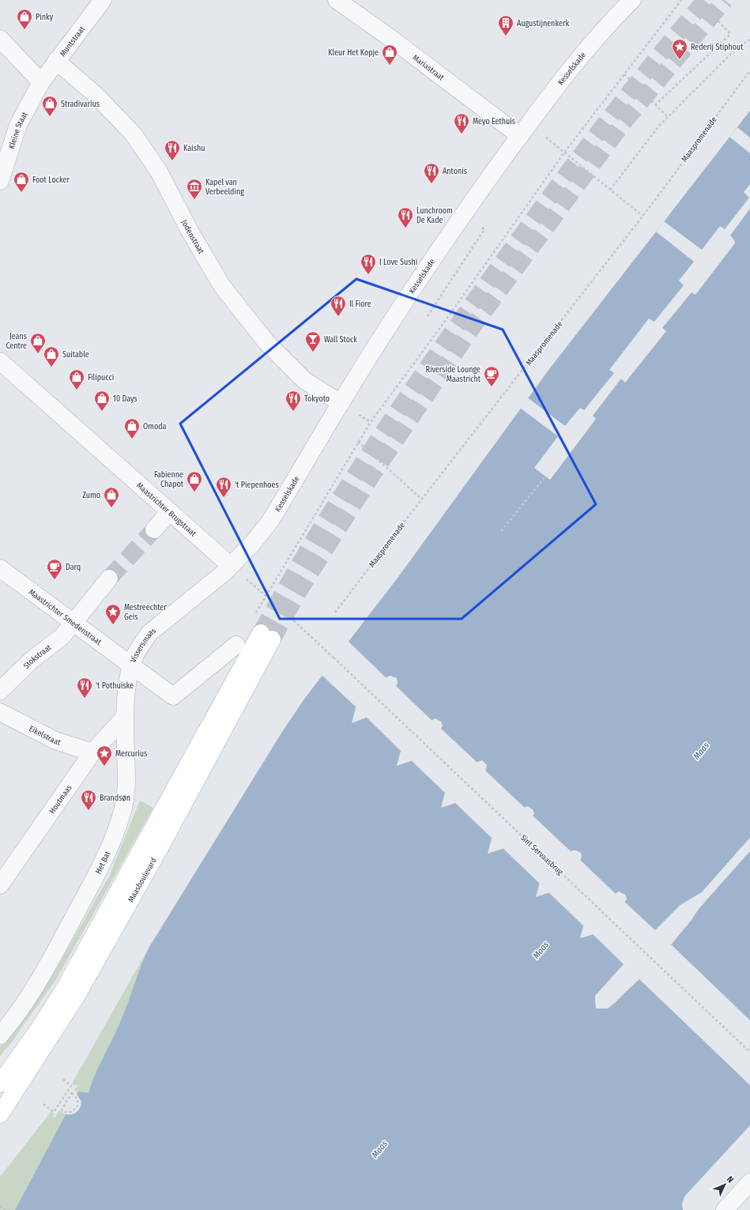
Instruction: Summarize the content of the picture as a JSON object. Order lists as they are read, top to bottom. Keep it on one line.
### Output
{"streets":{"main road":["Maasboulevard"],"street":["Muntstraat","Mariastraat","Kesselskade","Kleine Staat","Jodenstraat","Maastrichter Brugstraat","Maastrichter Smedenstraat","Vissersmaas","Stokstraat","Eikelstraat","Houtmaas","Het Bat"],"path":["Maaspromenade","Sint Servaasbrug"]},"crossings":[["Muntstraat","Kleine Staat"],["Muntstraat","Jodenstraat"],["Mariastraat","Kesselskade"],["Kesselskade","Jodenstraat"],["Kesselskade","Maastrichter Brugstraat"],["Kesselskade","Vissersmaas"],["Maastrichter Brugstraat","Vissersmaas"],["Maastrichter Smedenstraat","Vissersmaas"],["Maastrichter Smedenstraat","Stokstraat"],["Maastrichter Smedenstraat","Het Bat"],["Vissersmaas","Het Bat"],["Eikelstraat","Houtmaas"],["Houtmaas","Het Bat"]],"water":["Maas"],"places":{"shop":["Pinky","Kleur Het Kopje","Stradivarius","Foot Locker","Jeans Centre","Suitable","Filipucci","10 Days","Omoda","Fabienne Chapot","Zumo"],"building":["Augustijnenkerk"],"place":["Rederij Stiphout","Mestreechter Geis","Mercurius"],"restaurant":["Meyo Eethuis","Kaishu","Antonis","Lunchroom De Kade","I Love Sushi","Il Fiore","Tokyoto","'t Piepenhoes","'t Pothuiske","Brandsøn"],"museum":["Kapel van Verbeelding"],"bar":["Wall Stock"],"cafe":["Riverside Lounge Maastricht","Darq"]},"north":"top right"}
